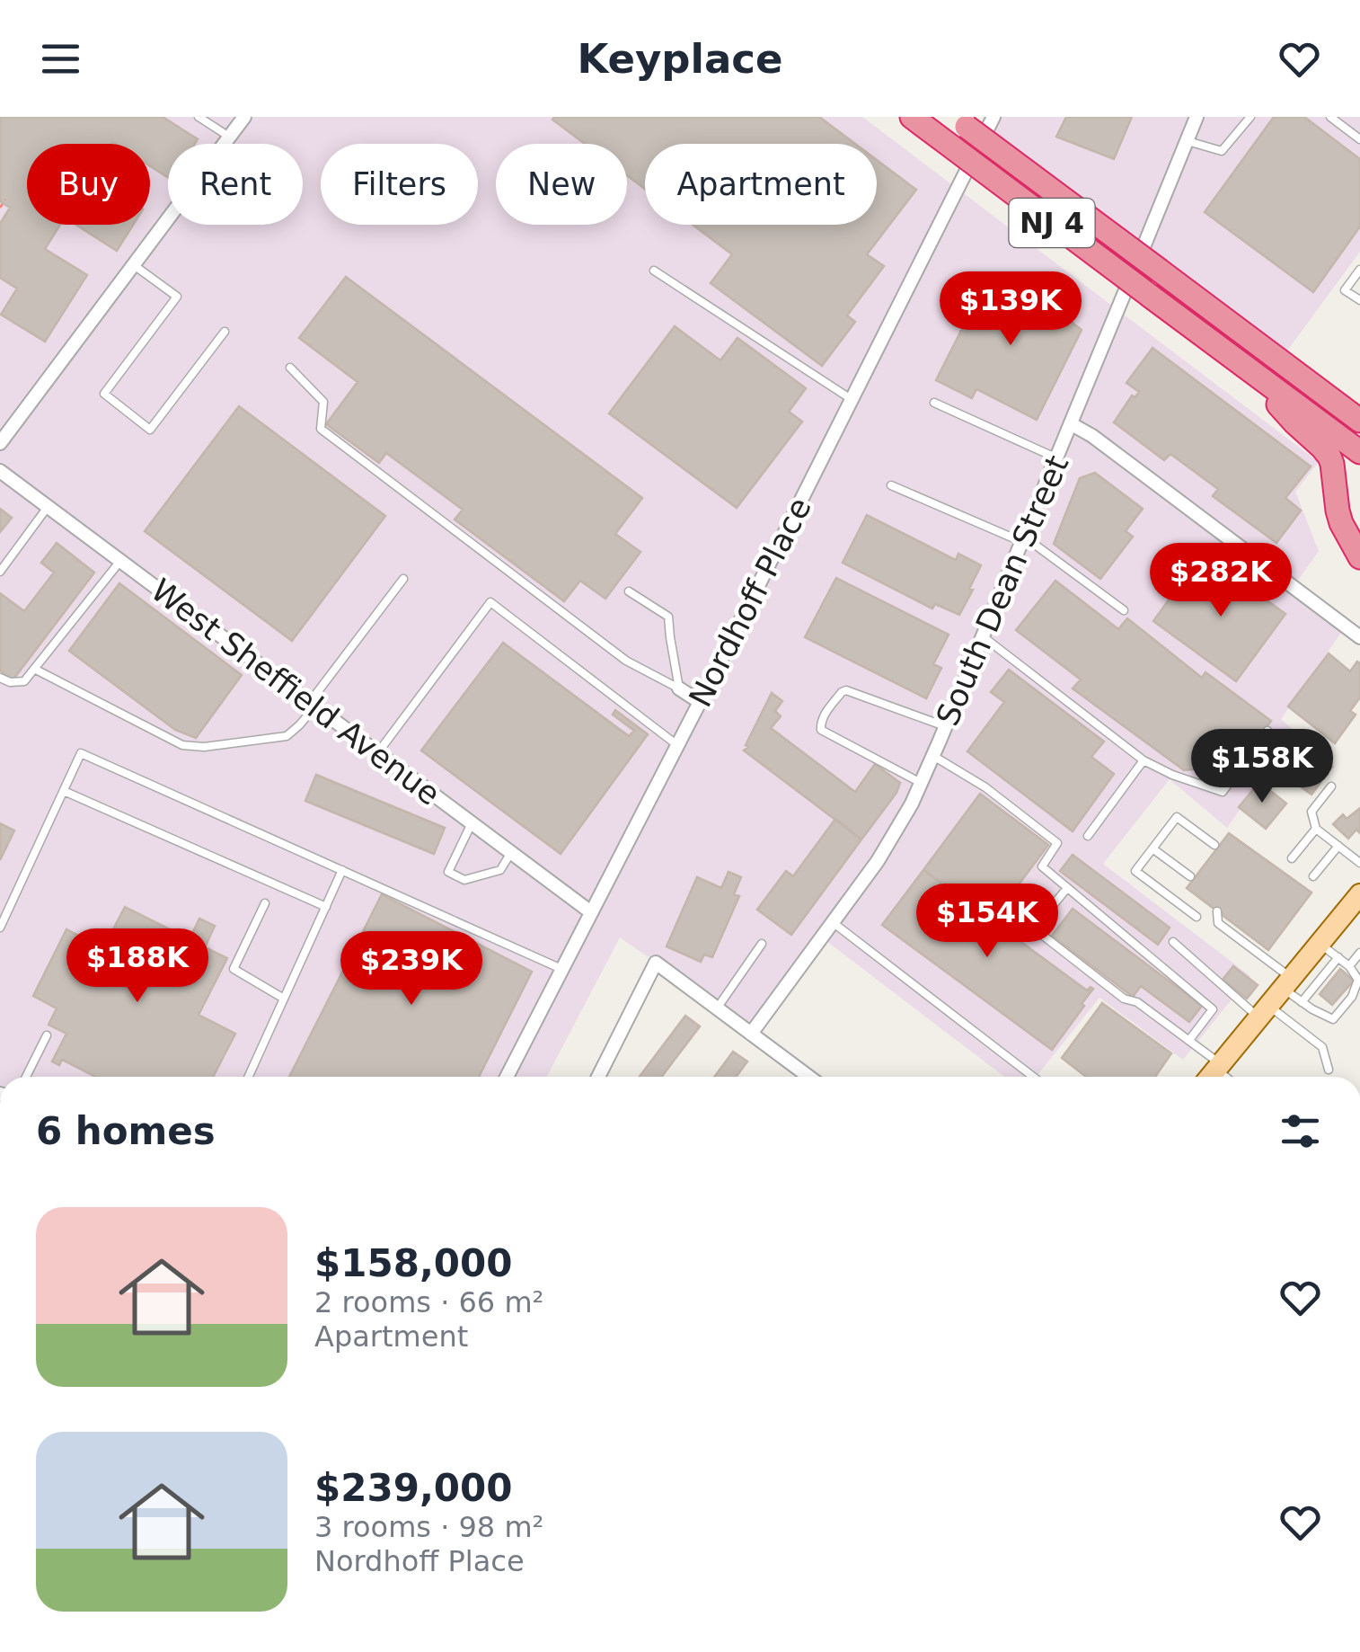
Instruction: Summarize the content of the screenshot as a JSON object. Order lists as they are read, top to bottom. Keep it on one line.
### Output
{"streets":{"highway":["NJ 4"],"street":["South Dean Street","Nordhoff Place","West Sheffield Avenue"]},"crossings":[["Nordhoff Place","West Sheffield Avenue"]],"page":{"header":"Keyplace","chip":["Buy","Rent","Filters","New","Apartment"],"price":["$139K","$282K","$158K","$154K","$188K","$239K"],"heading":"6 homes","list":[{"name":"$158,000","note":"2 rooms · 66 m² · Apartment"},{"name":"$239,000","note":"3 rooms · 98 m² · Nordhoff Place"}]}}
